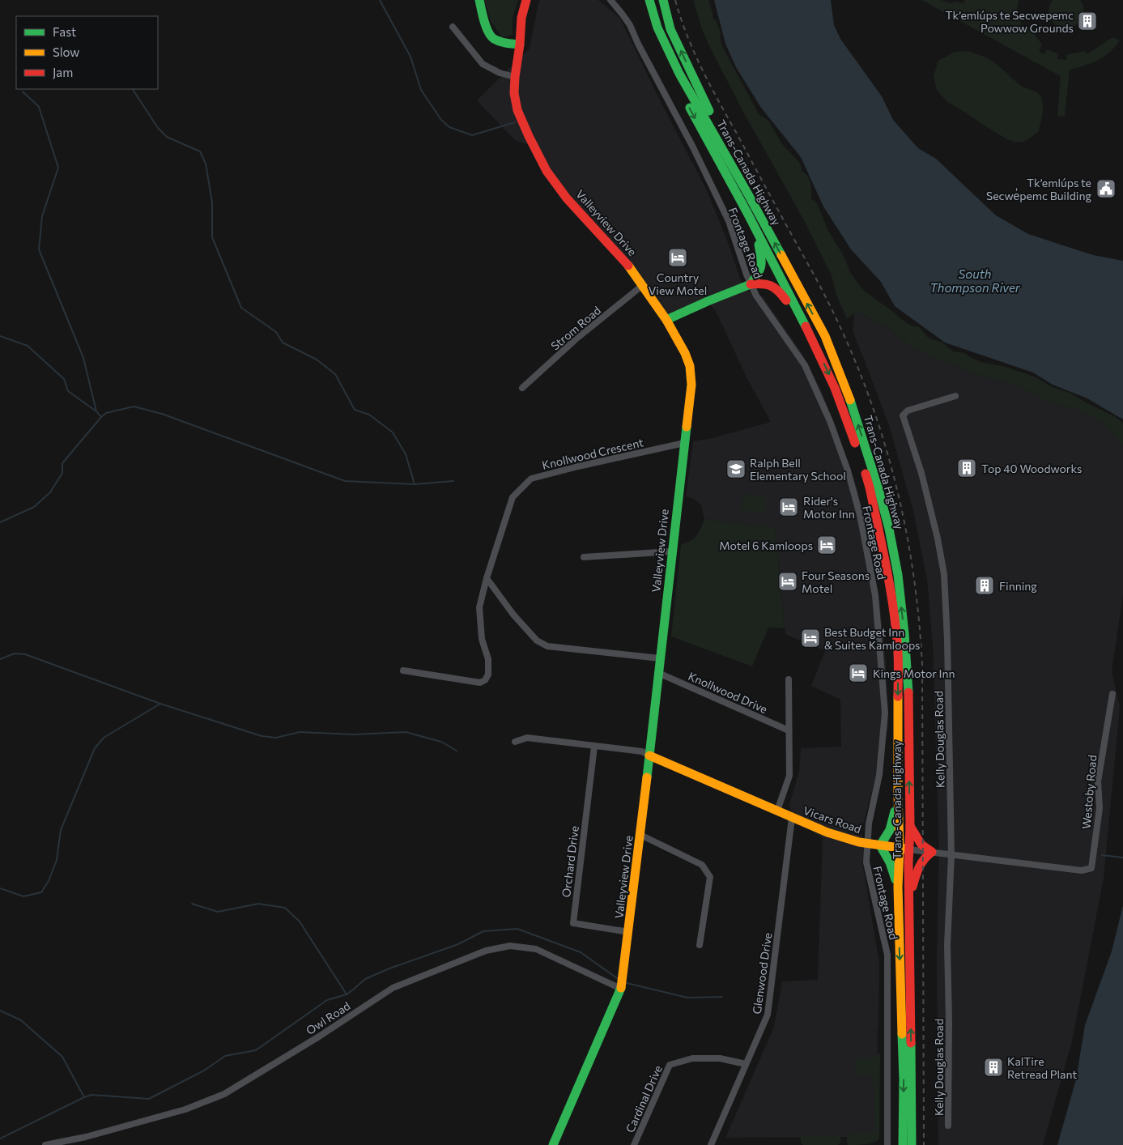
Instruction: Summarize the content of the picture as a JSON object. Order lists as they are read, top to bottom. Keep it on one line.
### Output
{"streets":{"main road":["Trans-Canada Highway","Valleyview Drive","Vicars Road"],"street":["Frontage Road","Strom Road","Knollwood Crescent","Knollwood Drive","Kelly Douglas Road","Westoby Road","Orchard Drive","Glenwood Drive","Owl Road","Cardinal Drive"]},"crossings":[["Trans-Canada Highway","Vicars Road"],["Valleyview Drive","Strom Road"],["Valleyview Drive","Knollwood Crescent"],["Valleyview Drive","Knollwood Drive"],["Valleyview Drive","Vicars Road"],["Valleyview Drive","Orchard Drive"],["Valleyview Drive","Owl Road"],["Frontage Road","Vicars Road"],["Kelly Douglas Road","Vicars Road"],["Westoby Road","Vicars Road"],["Vicars Road","Glenwood Drive"],["Glenwood Drive","Cardinal Drive"]],"water":["South Thompson River"],"places":{"building":["Tk’emlúps te Secwepemc Powwow Grounds","Top 40 Woodworks","Finning","KalTire Retread Plant"],"public building":["Tk’emlúps te Secwe̓pemc Building"],"hotel":["Country View Motel","Rider's Motor Inn","Motel 6 Kamloops","Four Seasons Motel","Best Budget Inn & Suites Kamloops","Kings Motor Inn"],"school or university":["Ralph Bell Elementary School"]},"legend":["Fast","Slow","Jam"]}
